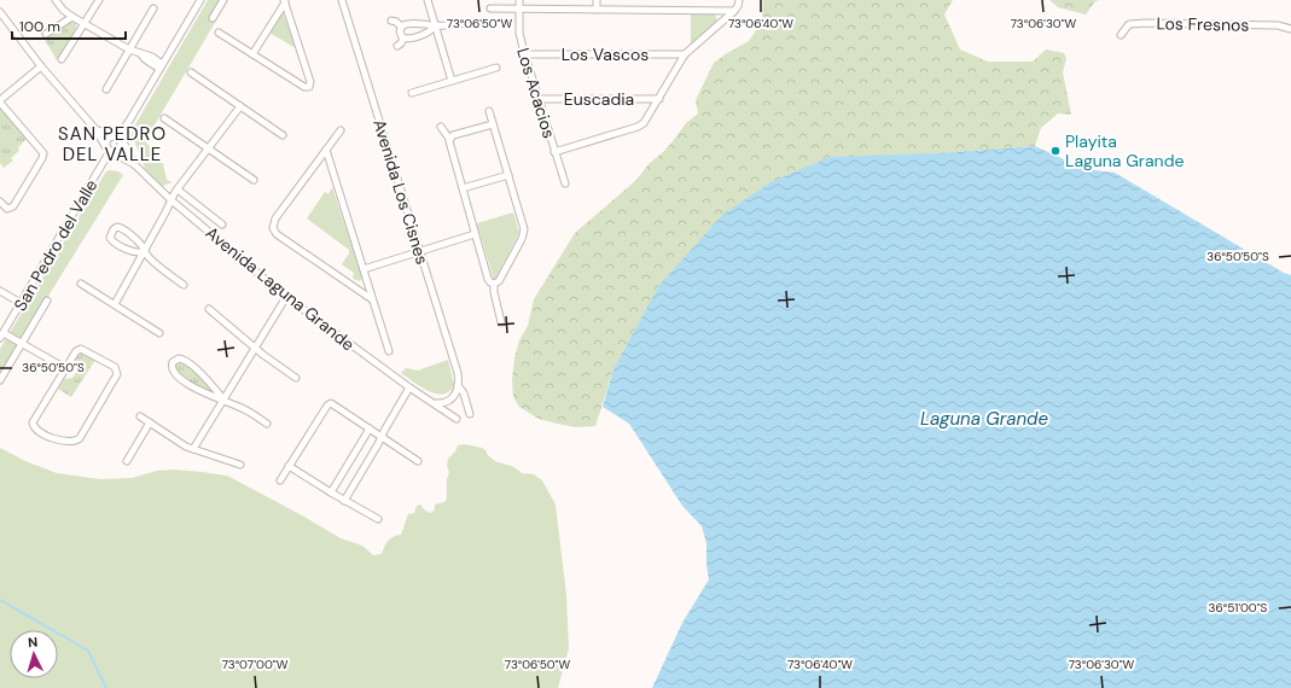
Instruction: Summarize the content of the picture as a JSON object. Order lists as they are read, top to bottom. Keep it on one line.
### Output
{"streets":{"street":["Los Fresnos","Los Vascos","Los Acacios","Euscadia","Avenida Los Cisnes","San Pedro del Valle","Avenida Laguna Grande"]},"crossings":[["Los Vascos","Los Acacios"],["Los Acacios","Euscadia"]],"districts":["SAN PEDRO DEL VALLE"],"water":["Laguna Grande"],"places":["Playita Laguna Grande"],"scale_bar":"100 m","north":"top","coordinates":["73°06'50\"W","73°06'30\"W","73°06'40\"W","36°50'50\"S","36°51'00\"S","73°07'00\"W"]}
